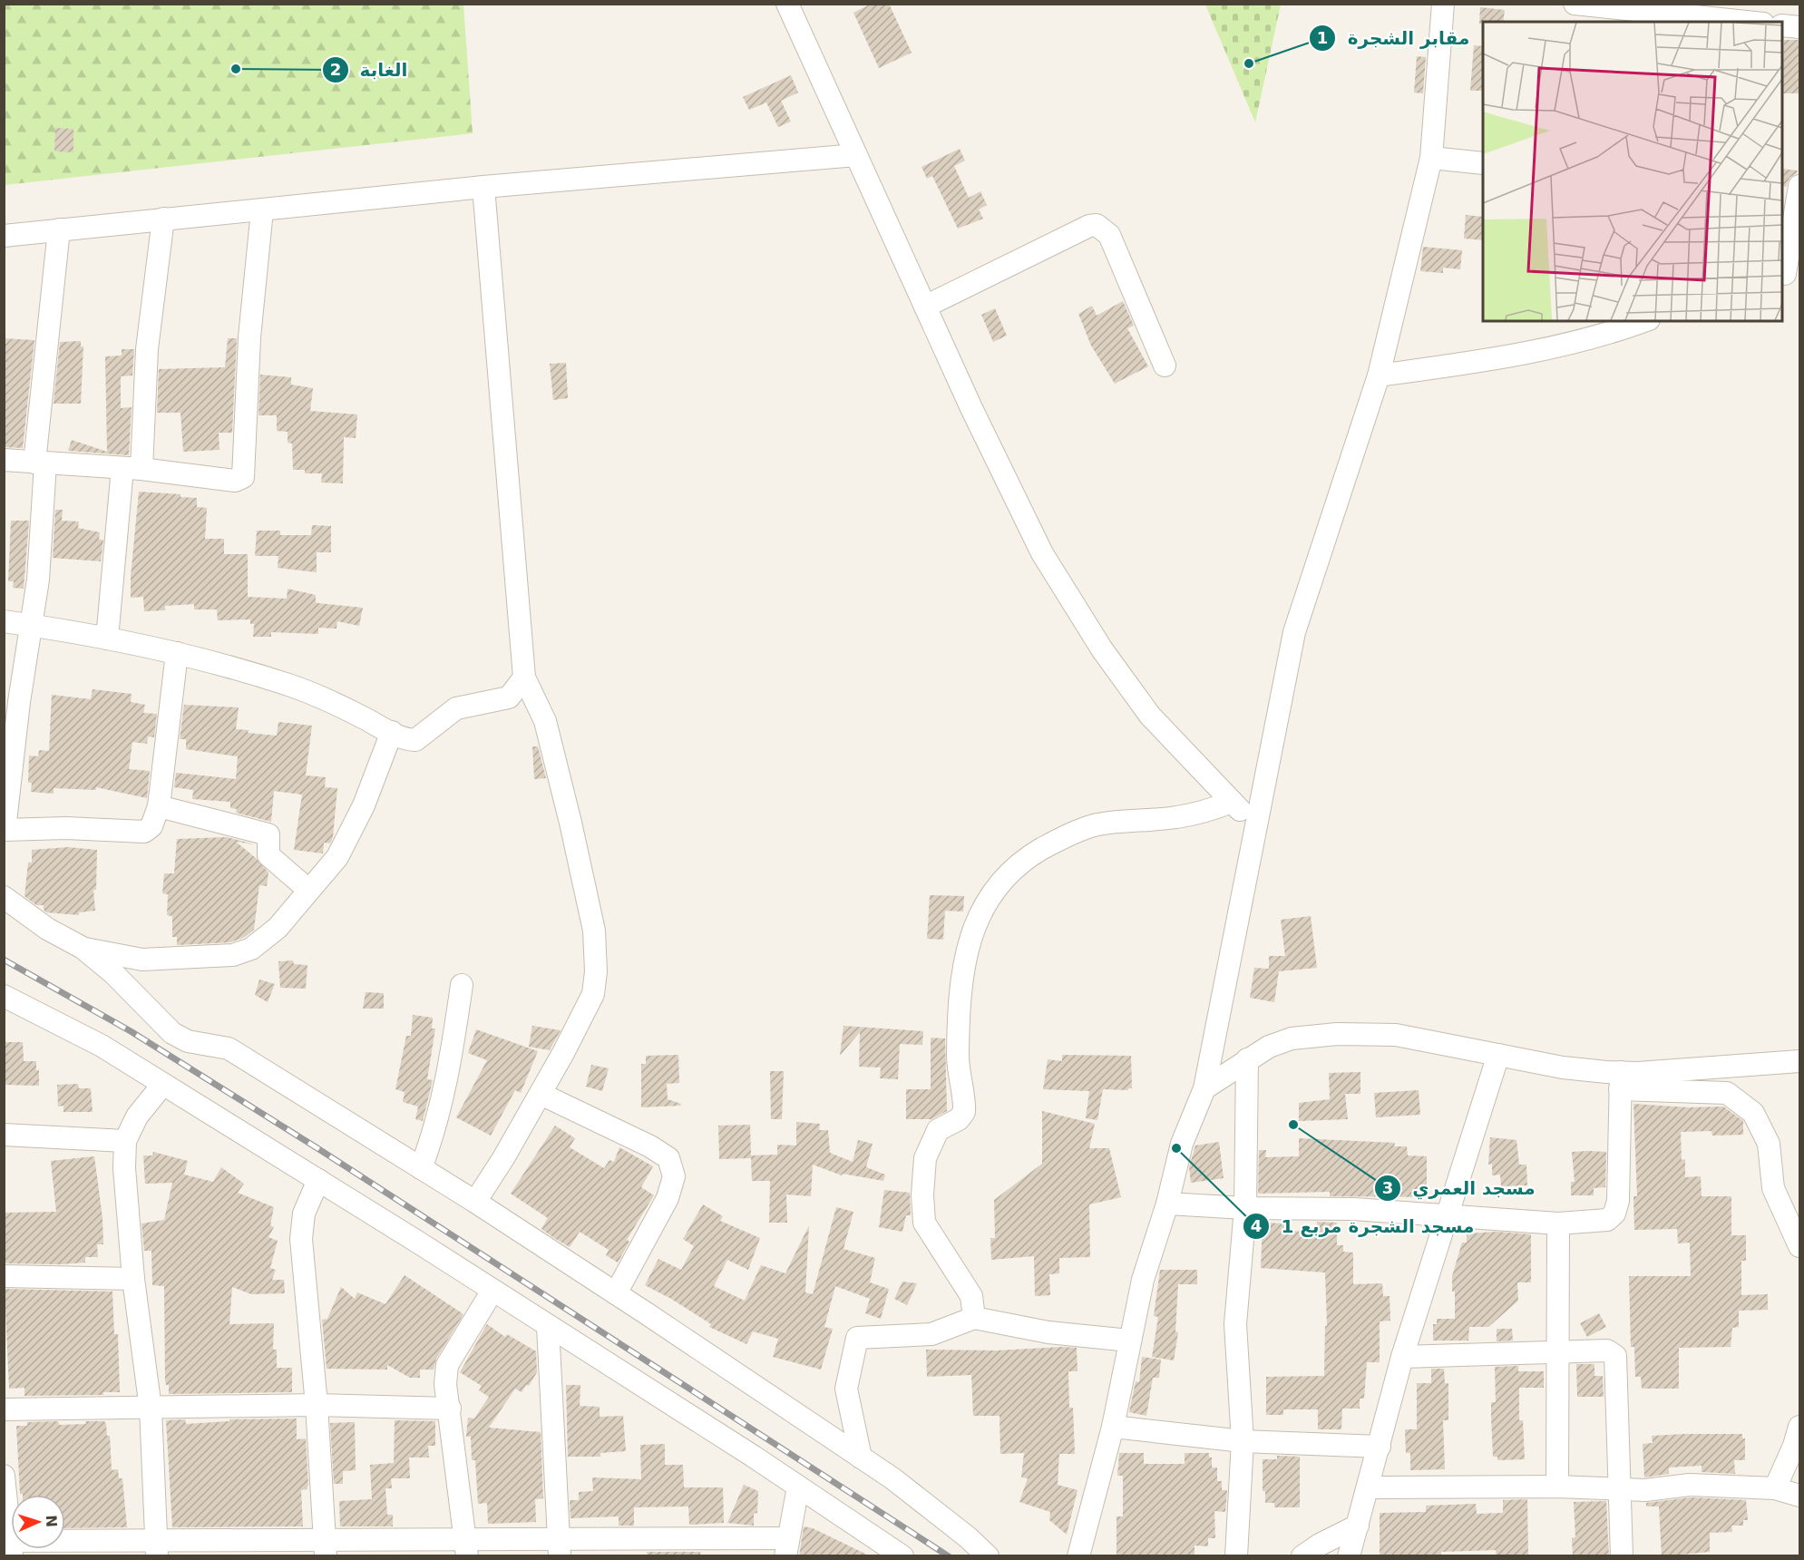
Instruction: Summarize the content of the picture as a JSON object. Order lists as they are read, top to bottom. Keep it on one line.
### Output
{"places":["مقابر الشجرة","الغابة","مسجد العمري","مسجد الشجرة مربع 1"],"north":"right"}
